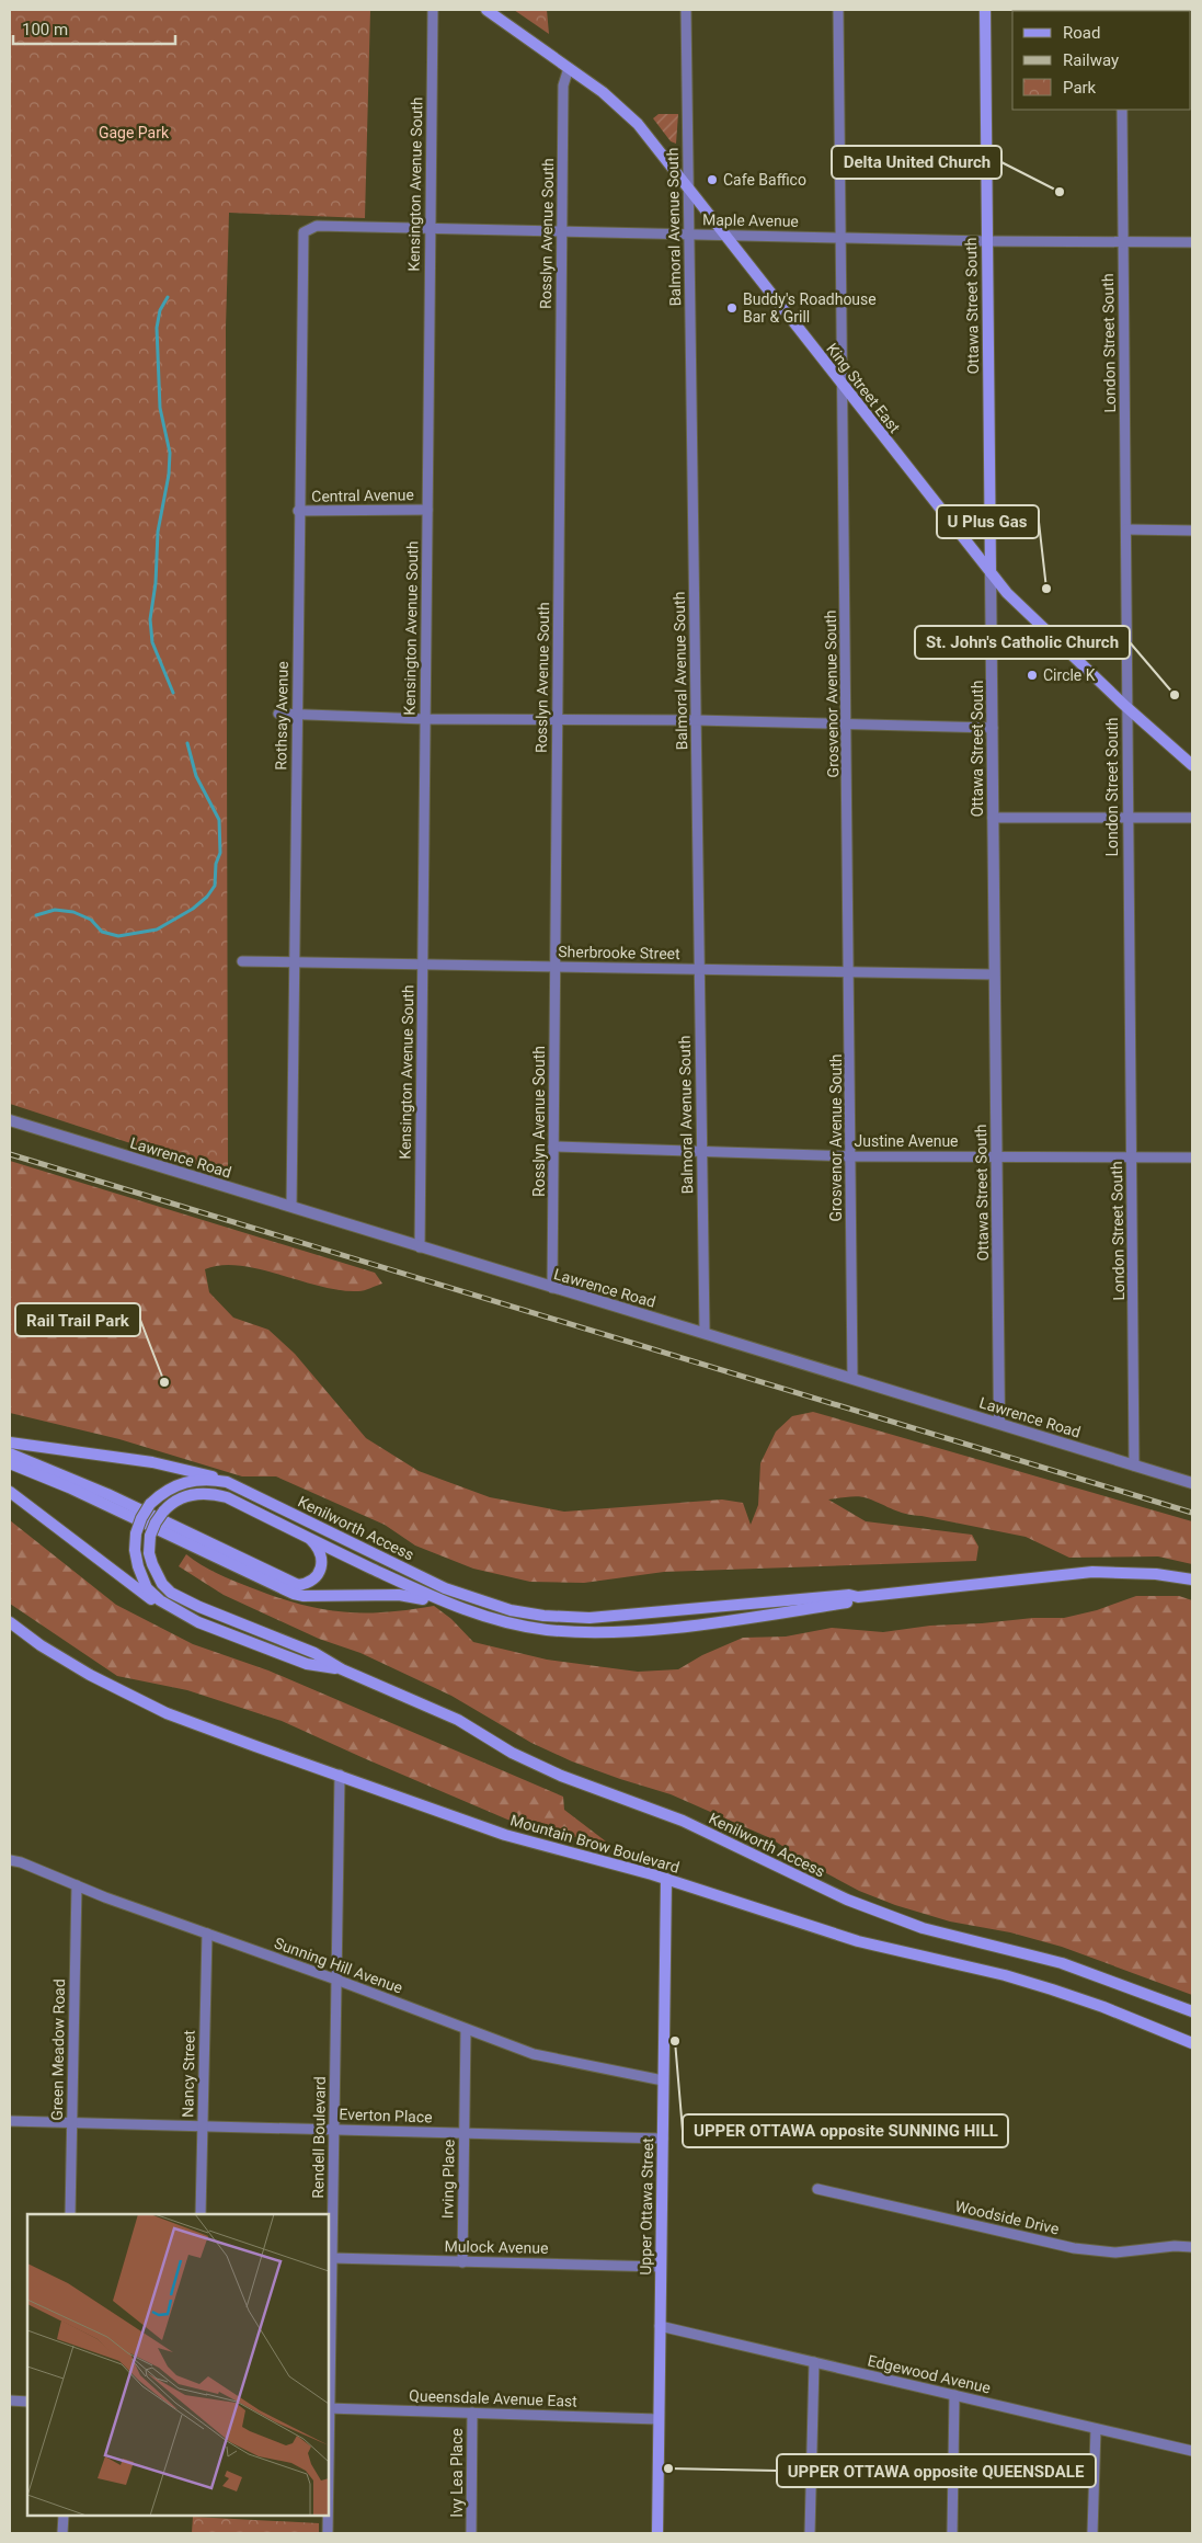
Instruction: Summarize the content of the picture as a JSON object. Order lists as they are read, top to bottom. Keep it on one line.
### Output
{"streets":{"main road":["Ottawa Street South","King Street East","Kenilworth Access","Mountain Brow Boulevard","Upper Ottawa Street"],"street":["Kensington Avenue South","Maple Avenue","Balmoral Avenue South","Rosslyn Avenue South","London Street South","Central Avenue","Grosvenor Avenue South","Rothsay Avenue","Sherbrooke Street","Justine Avenue","Lawrence Road","Sunning Hill Avenue","Green Meadow Road","Nancy Street","Everton Place","Rendell Boulevard","Irving Place","Woodside Drive","Mulock Avenue","Edgewood Avenue","Queensdale Avenue East","Ivy Lea Place"]},"crossings":[["Kensington Avenue South","Maple Avenue"],["Kensington Avenue South","Central Avenue"],["Kensington Avenue South","Sherbrooke Street"],["Kensington Avenue South","Lawrence Road"],["Maple Avenue","Balmoral Avenue South"],["Maple Avenue","Rosslyn Avenue South"],["Maple Avenue","Ottawa Street South"],["Maple Avenue","London Street South"],["Maple Avenue","King Street East"],["Maple Avenue","Grosvenor Avenue South"],["Maple Avenue","Rothsay Avenue"],["Balmoral Avenue South","King Street East"],["Balmoral Avenue South","Sherbrooke Street"],["Balmoral Avenue South","Justine Avenue"],["Balmoral Avenue South","Lawrence Road"],["Rosslyn Avenue South","King Street East"],["Rosslyn Avenue South","Sherbrooke Street"],["Rosslyn Avenue South","Justine Avenue"],["Rosslyn Avenue South","Lawrence Road"],["Ottawa Street South","King Street East"],["Ottawa Street South","Sherbrooke Street"],["Ottawa Street South","Justine Avenue"],["Ottawa Street South","Lawrence Road"],["London Street South","King Street East"],["London Street South","Justine Avenue"],["London Street South","Lawrence Road"],["King Street East","Grosvenor Avenue South"],["Central Avenue","Rothsay Avenue"],["Grosvenor Avenue South","Sherbrooke Street"],["Grosvenor Avenue South","Justine Avenue"],["Grosvenor Avenue South","Lawrence Road"],["Rothsay Avenue","Sherbrooke Street"],["Rothsay Avenue","Lawrence Road"],["Mountain Brow Boulevard","Rendell Boulevard"],["Mountain Brow Boulevard","Upper Ottawa Street"],["Sunning Hill Avenue","Green Meadow Road"],["Sunning Hill Avenue","Nancy Street"],["Sunning Hill Avenue","Rendell Boulevard"],["Sunning Hill Avenue","Irving Place"],["Sunning Hill Avenue","Upper Ottawa Street"],["Green Meadow Road","Everton Place"],["Nancy Street","Everton Place"],["Everton Place","Rendell Boulevard"],["Everton Place","Irving Place"],["Everton Place","Upper Ottawa Street"],["Rendell Boulevard","Mulock Avenue"],["Rendell Boulevard","Queensdale Avenue East"],["Irving Place","Mulock Avenue"],["Upper Ottawa Street","Mulock Avenue"],["Upper Ottawa Street","Edgewood Avenue"],["Upper Ottawa Street","Queensdale Avenue East"],["Queensdale Avenue East","Ivy Lea Place"]],"parks":["Gage Park"],"places":["Cafe Baffico","Delta United Church","Buddy's Roadhouse Bar & Grill","U Plus Gas","Circle K","St. John's Catholic Church","Rail Trail Park","UPPER OTTAWA opposite SUNNING HILL","UPPER OTTAWA opposite QUEENSDALE"],"legend":["Road","Railway","Park"],"scale_bar":"100 m"}
